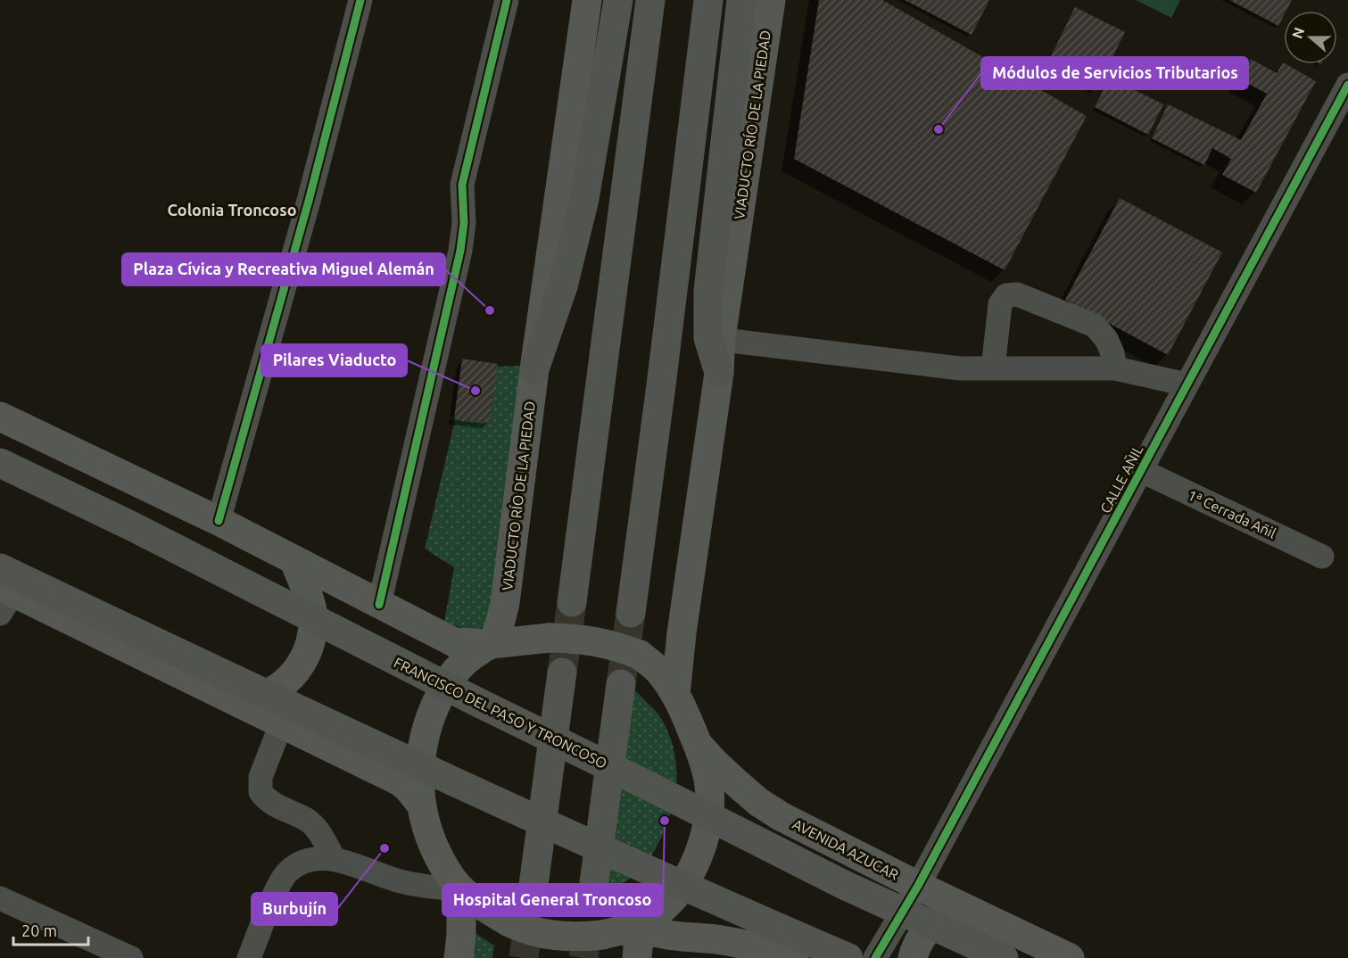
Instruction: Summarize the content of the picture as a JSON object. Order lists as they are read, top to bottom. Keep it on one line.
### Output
{"streets":{"highway":["FRANCISCO DEL PASO Y TRONCOSO"],"main road":["VIADUCTO RÍO DE LA PIEDAD","AVENIDA AZUCAR"],"street":["CALLE AÑIL","1ª Cerrada Añil"]},"crossings":[["CALLE AÑIL","1ª Cerrada Añil"],["CALLE AÑIL","AVENIDA AZUCAR"]],"districts":["Colonia Troncoso"],"places":["Módulos de Servicios Tributarios","Plaza Cívica y Recreativa Miguel Alemán","Pilares Viaducto","Hospital General Troncoso","Burbujín"],"scale_bar":"20 m","north":"left"}
